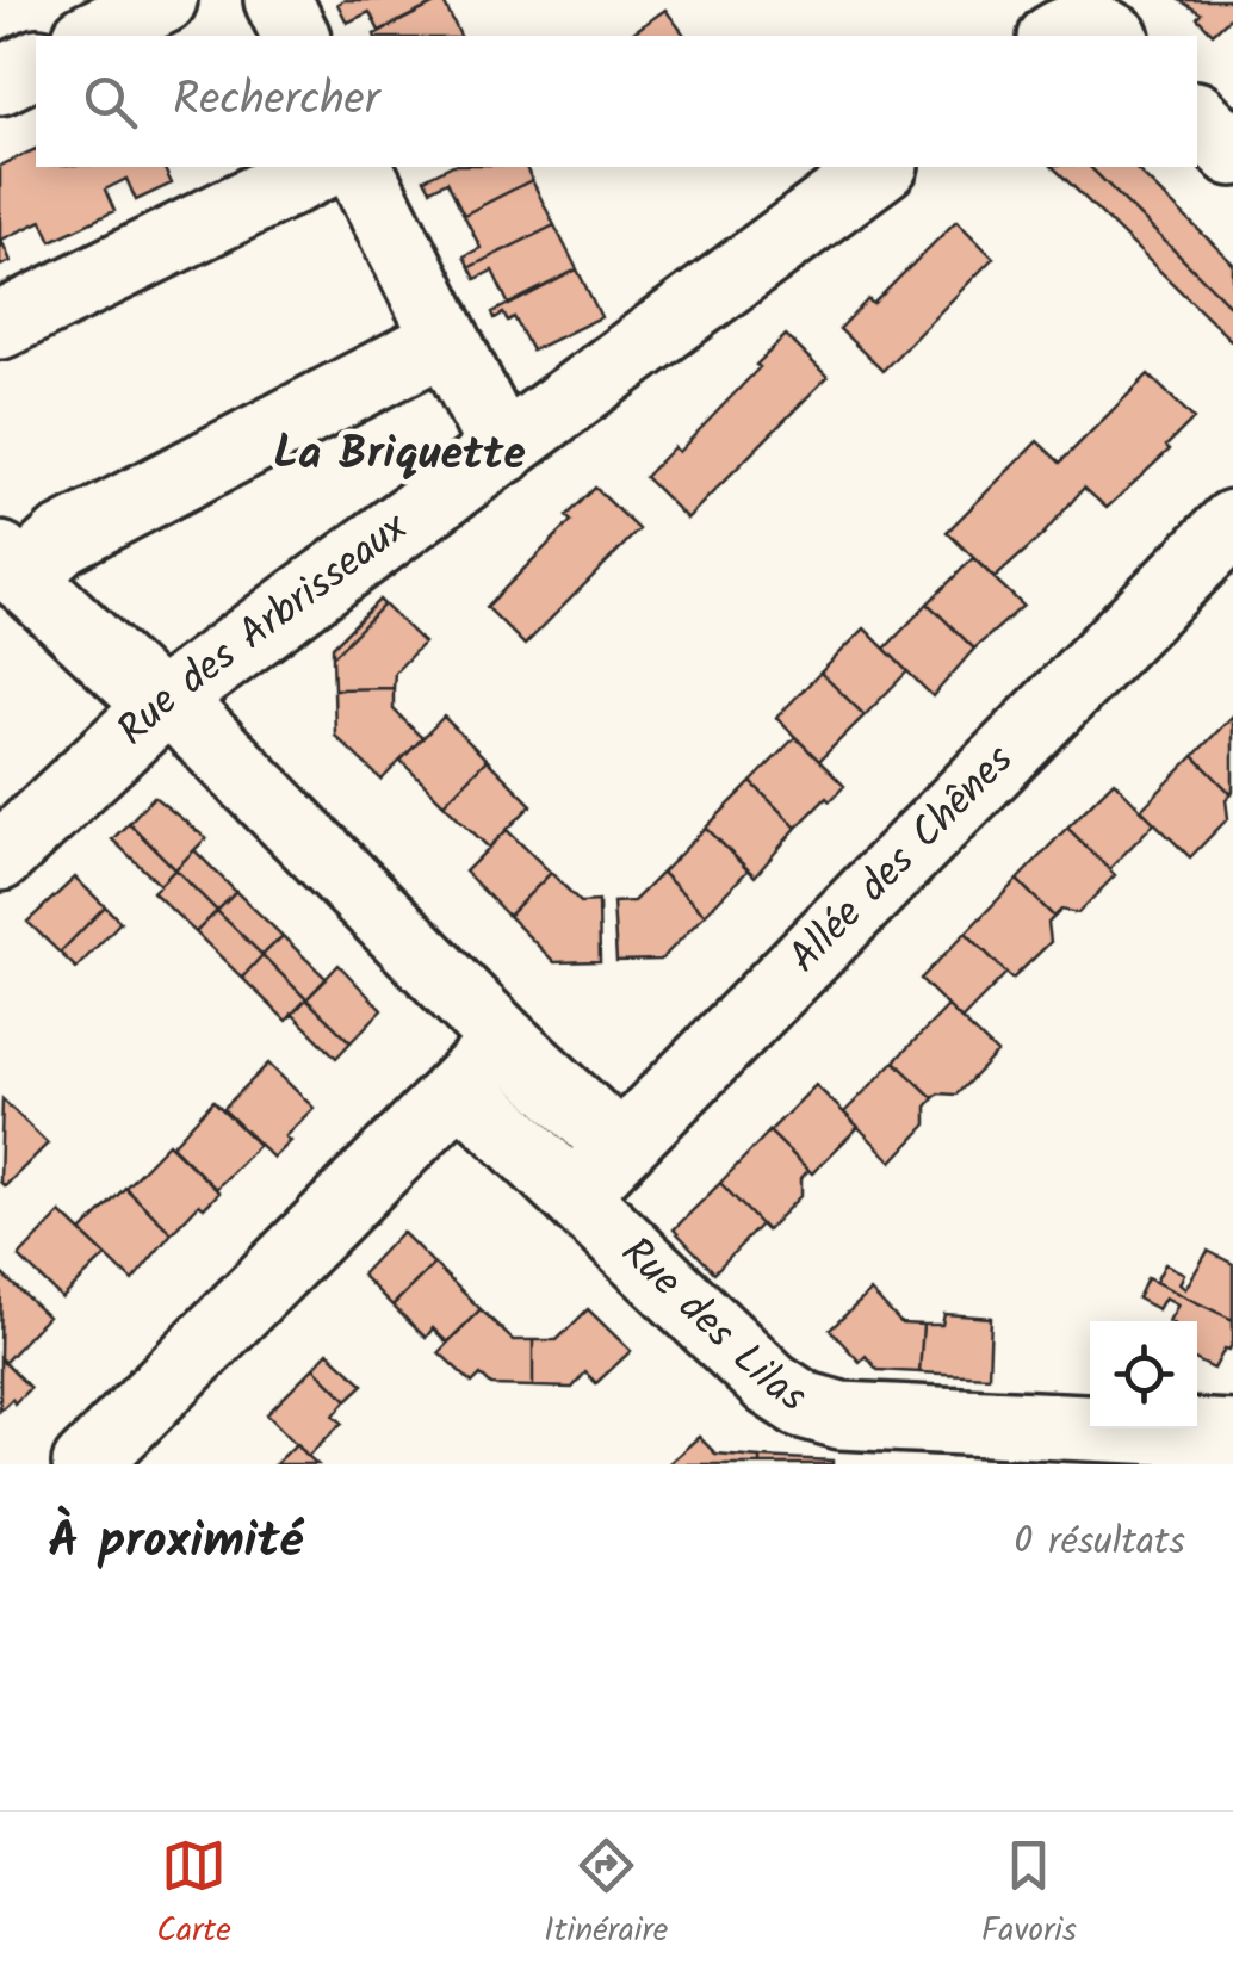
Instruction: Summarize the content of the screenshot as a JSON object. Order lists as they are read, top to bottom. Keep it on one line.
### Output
{"streets":{"street":["Rue des Arbrisseaux","Allée des Chênes","Rue des Lilas"]},"crossings":[["Allée des Chênes","Rue des Lilas"]],"districts":["La Briquette"],"page":{"search":"Rechercher","heading":["À proximité","0 résultats"],"nav":["Carte","Itinéraire","Favoris"]}}
